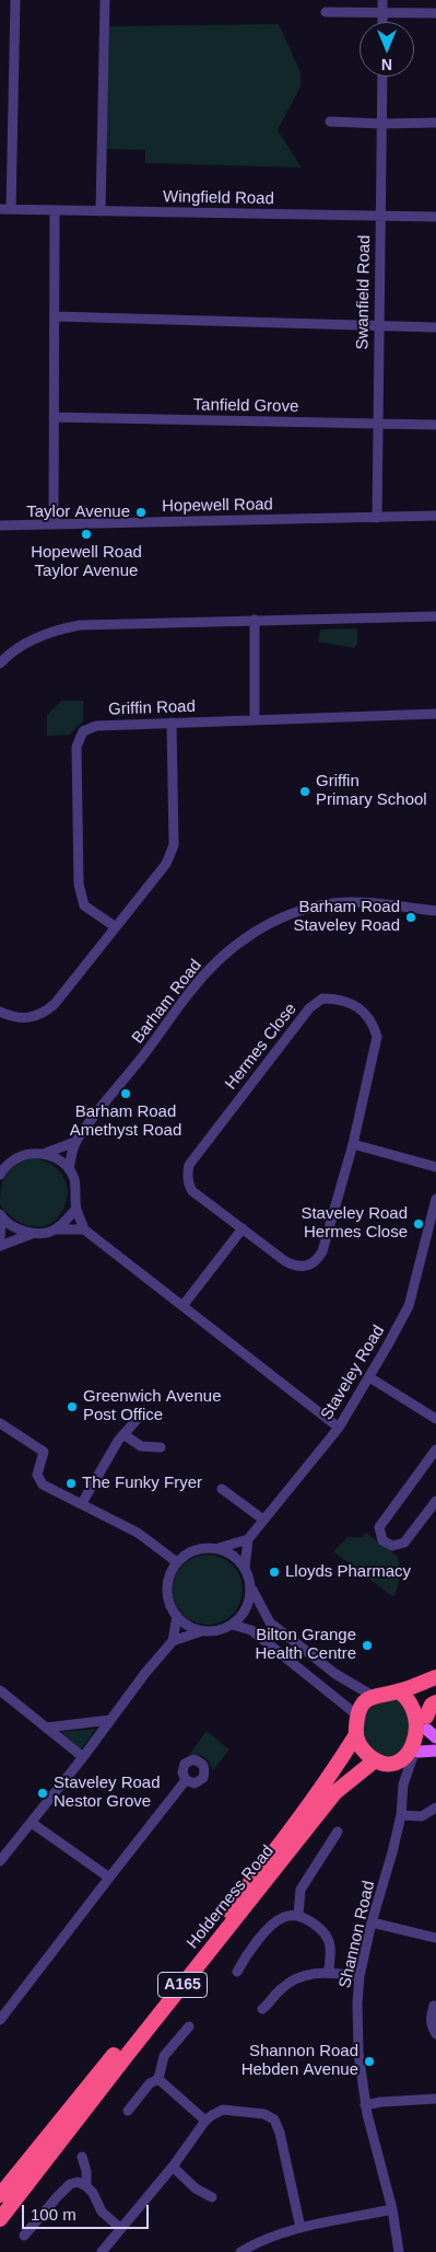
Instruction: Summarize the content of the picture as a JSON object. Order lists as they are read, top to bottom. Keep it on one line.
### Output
{"streets":{"highway":["Holderness Road","A165"],"street":["Wingfield Road","Swanfield Road","Tanfield Grove","Hopewell Road","Griffin Road","Barham Road","Hermes Close","Staveley Road","Shannon Road"]},"crossings":[["Wingfield Road","Swanfield Road"],["Swanfield Road","Tanfield Grove"],["Swanfield Road","Hopewell Road"],["Holderness Road","Shannon Road"],["Holderness Road","A165"],["Shannon Road","A165"]],"places":["Taylor Avenue","Hopewell Road Taylor Avenue","Griffin Primary School","Barham Road Staveley Road","Barham Road Amethyst Road","Staveley Road Hermes Close","Greenwich Avenue Post Office","The Funky Fryer","Lloyds Pharmacy","Bilton Grange Health Centre","Staveley Road Nestor Grove","Shannon Road Hebden Avenue"],"scale_bar":"100 m","north":"bottom"}
